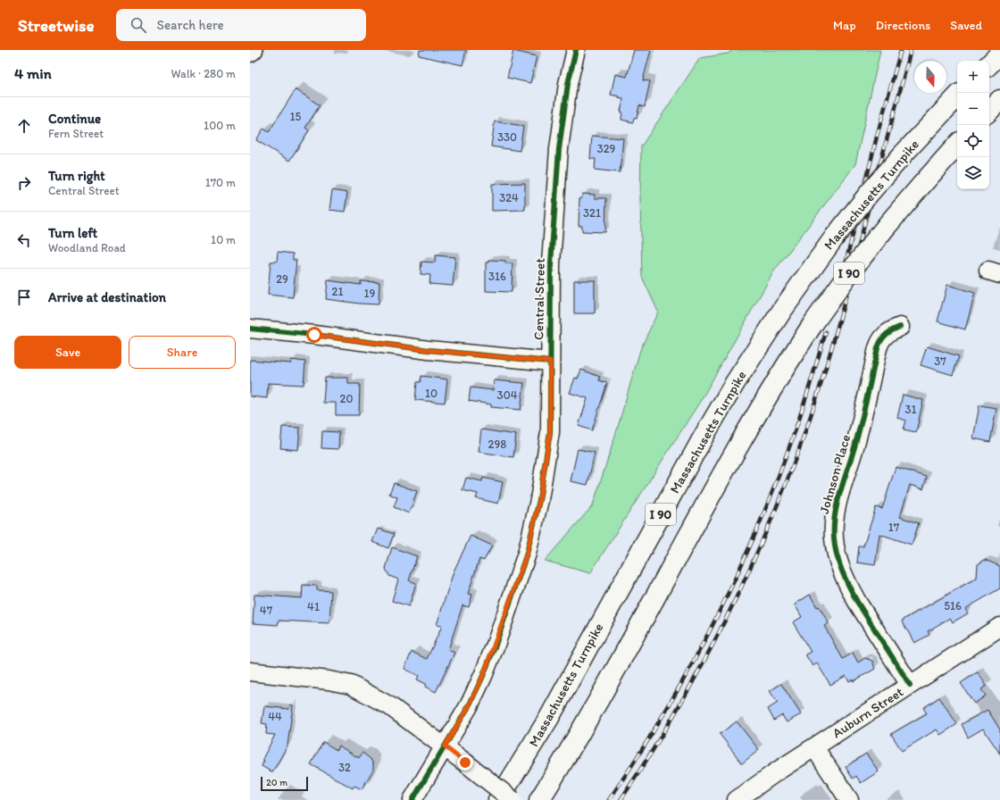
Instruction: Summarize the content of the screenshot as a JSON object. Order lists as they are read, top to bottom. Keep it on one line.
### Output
{"streets":{"highway":["Massachusetts Turnpike","I 90"],"street":["Central Street","Johnson Place","Auburn Street"]},"crossings":[["Johnson Place","Auburn Street"]],"house_numbers":["15","330","329","324","321","316","29","21","19","37","10","304","20","31","298","17","516","41","47","44","32"],"scale_bar":"20 m","north":"bottom","page":{"header":"Streetwise","search":"Search here","nav":["Map","Directions","Saved"],"heading":["4 min","Walk · 280 m"],"map_buttons":["+","−"],"list":[["Continue","Fern Street","100 m"],["Turn right","Central Street","170 m"],["Turn left","Woodland Road","10 m"],"Arrive at destination"],"buttons":["Save","Share"],"scale":"20 m"}}
